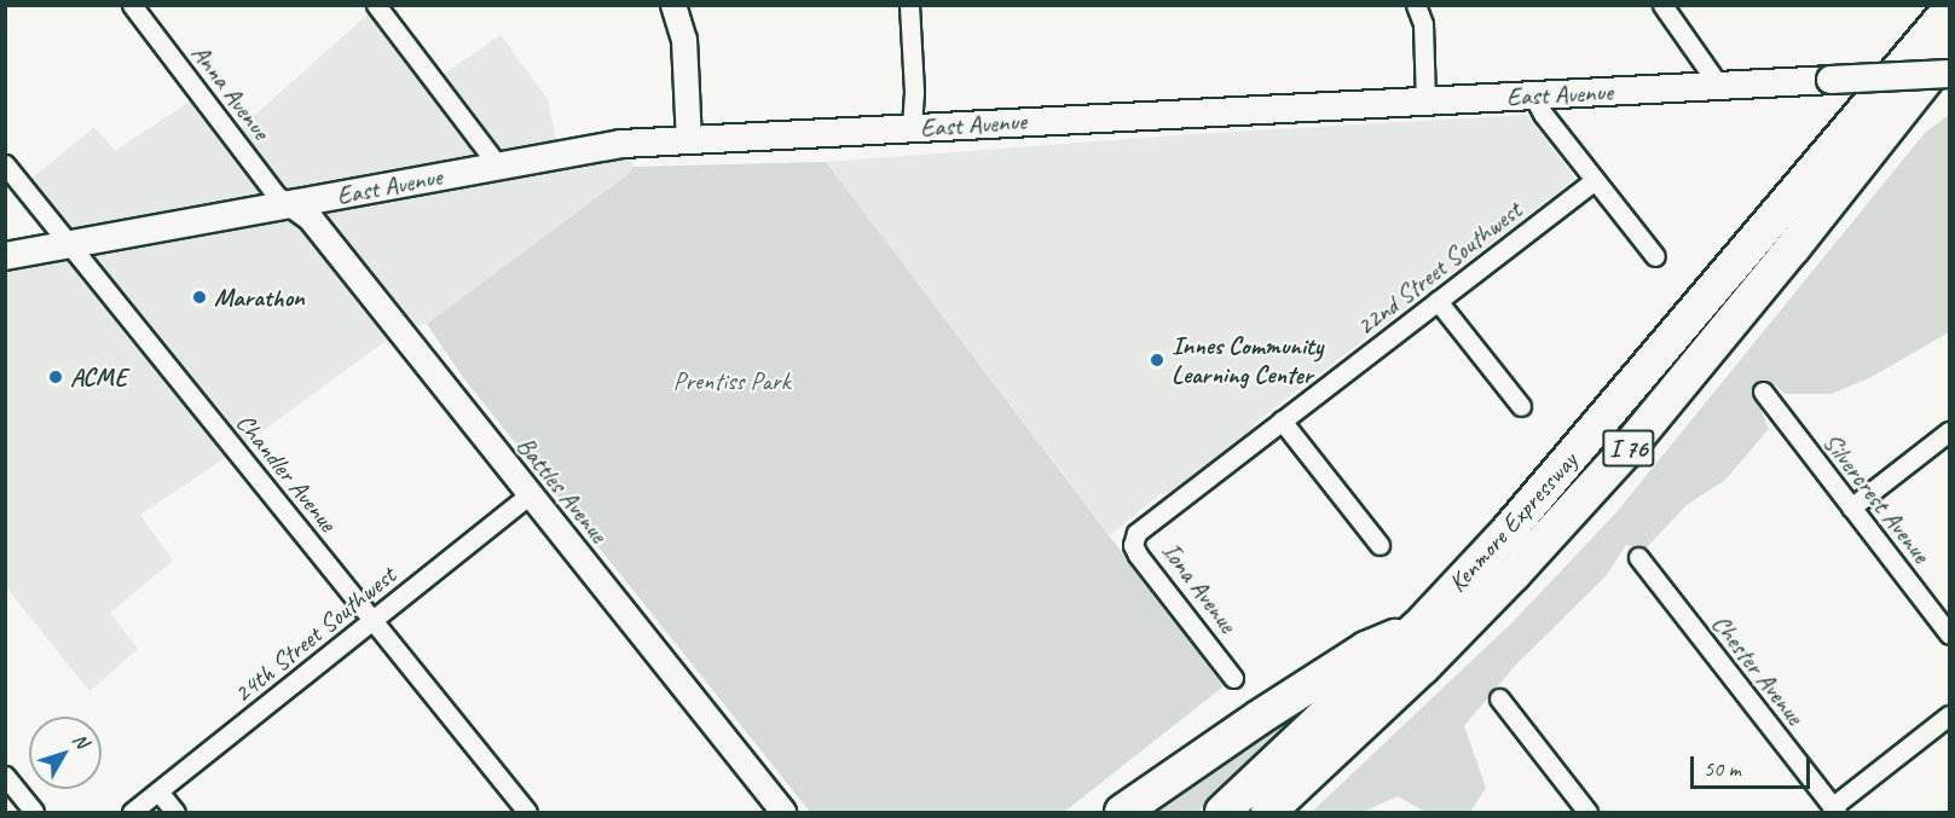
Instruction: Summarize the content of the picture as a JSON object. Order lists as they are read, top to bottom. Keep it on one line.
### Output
{"streets":{"highway":["I 76","Kenmore Expressway"],"main road":["East Avenue"],"street":["Anna Avenue","22nd Street Southwest","Chandler Avenue","Battles Avenue","Silvercrest Avenue","Iona Avenue","24th Street Southwest","Chester Avenue"]},"crossings":[["Anna Avenue","East Avenue"],["Anna Avenue","Battles Avenue"],["East Avenue","Chandler Avenue"],["East Avenue","Battles Avenue"],["22nd Street Southwest","Iona Avenue"],["Chandler Avenue","24th Street Southwest"],["Battles Avenue","24th Street Southwest"]],"parks":["Prentiss Park"],"places":["Marathon","Innes Community Learning Center","ACME"],"scale_bar":"50 m","north":"top right"}
